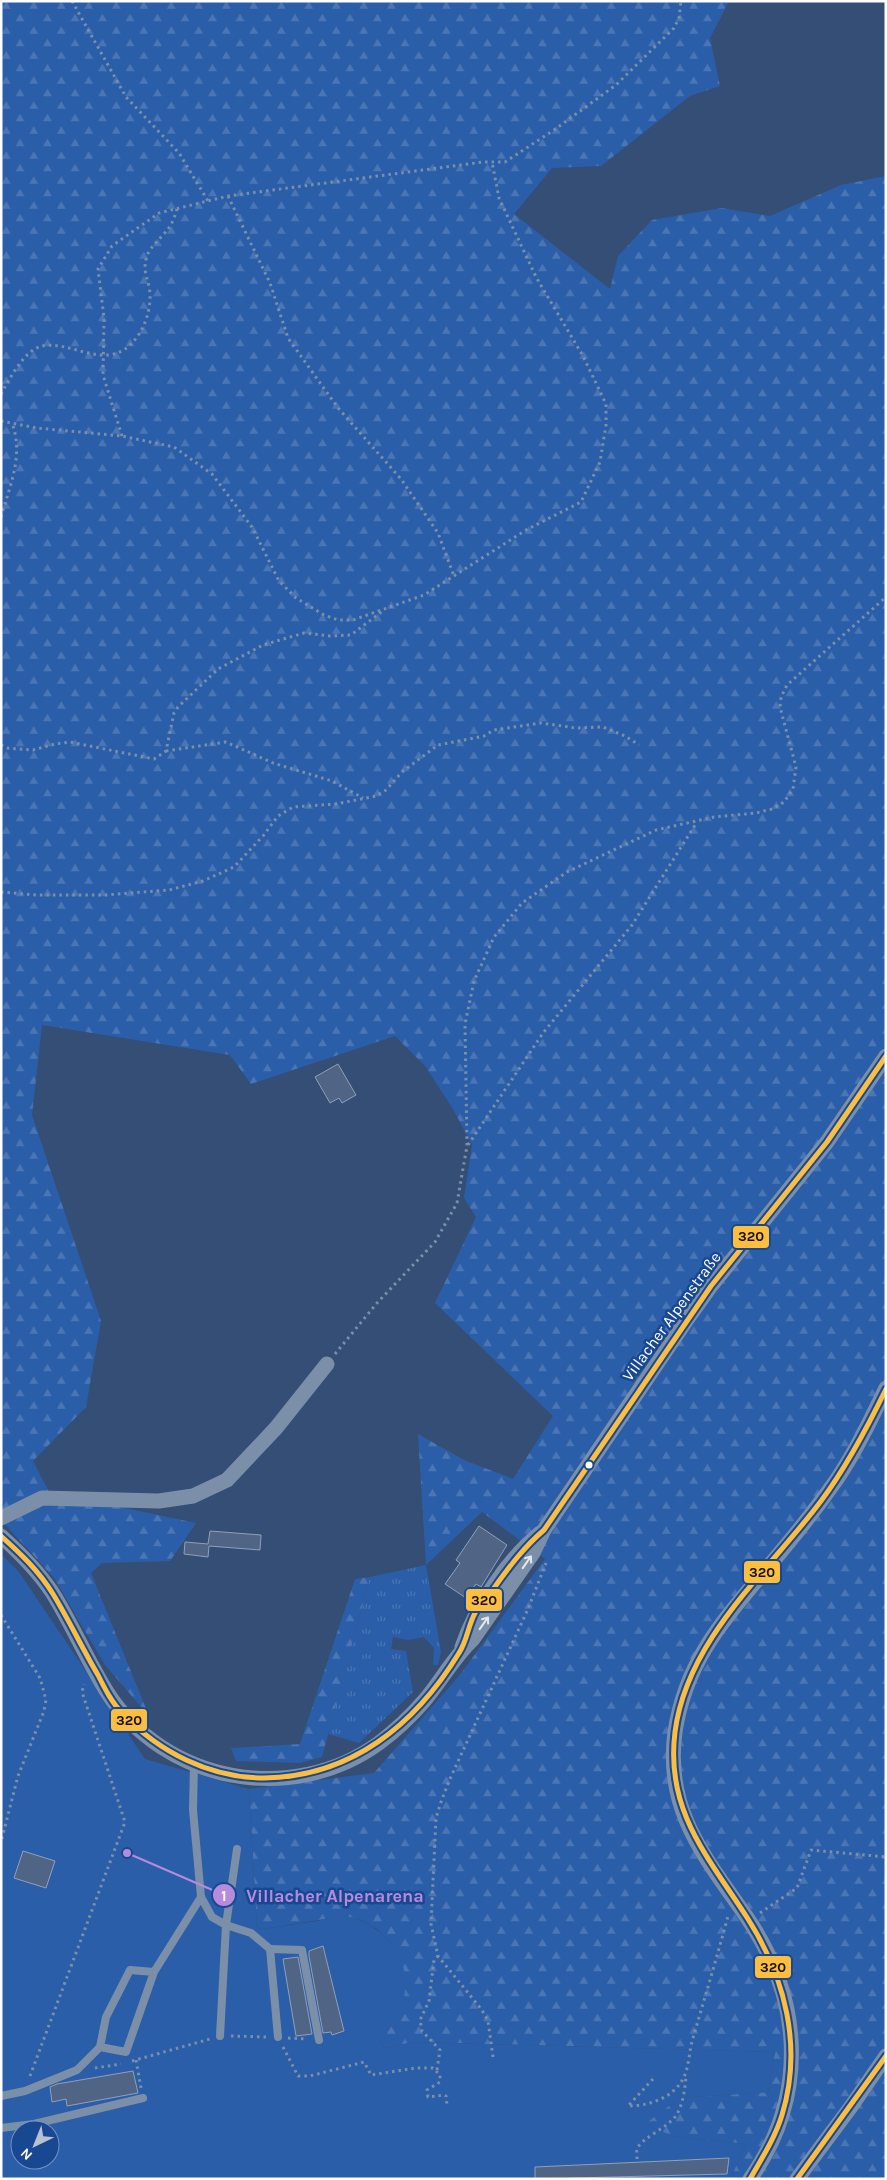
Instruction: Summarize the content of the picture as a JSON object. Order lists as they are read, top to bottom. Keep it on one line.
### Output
{"streets":{"street":["Villacher Alpenstraße"]},"places":["Villacher Alpenarena"],"lines":["transit line 320"],"north":"bottom left"}
